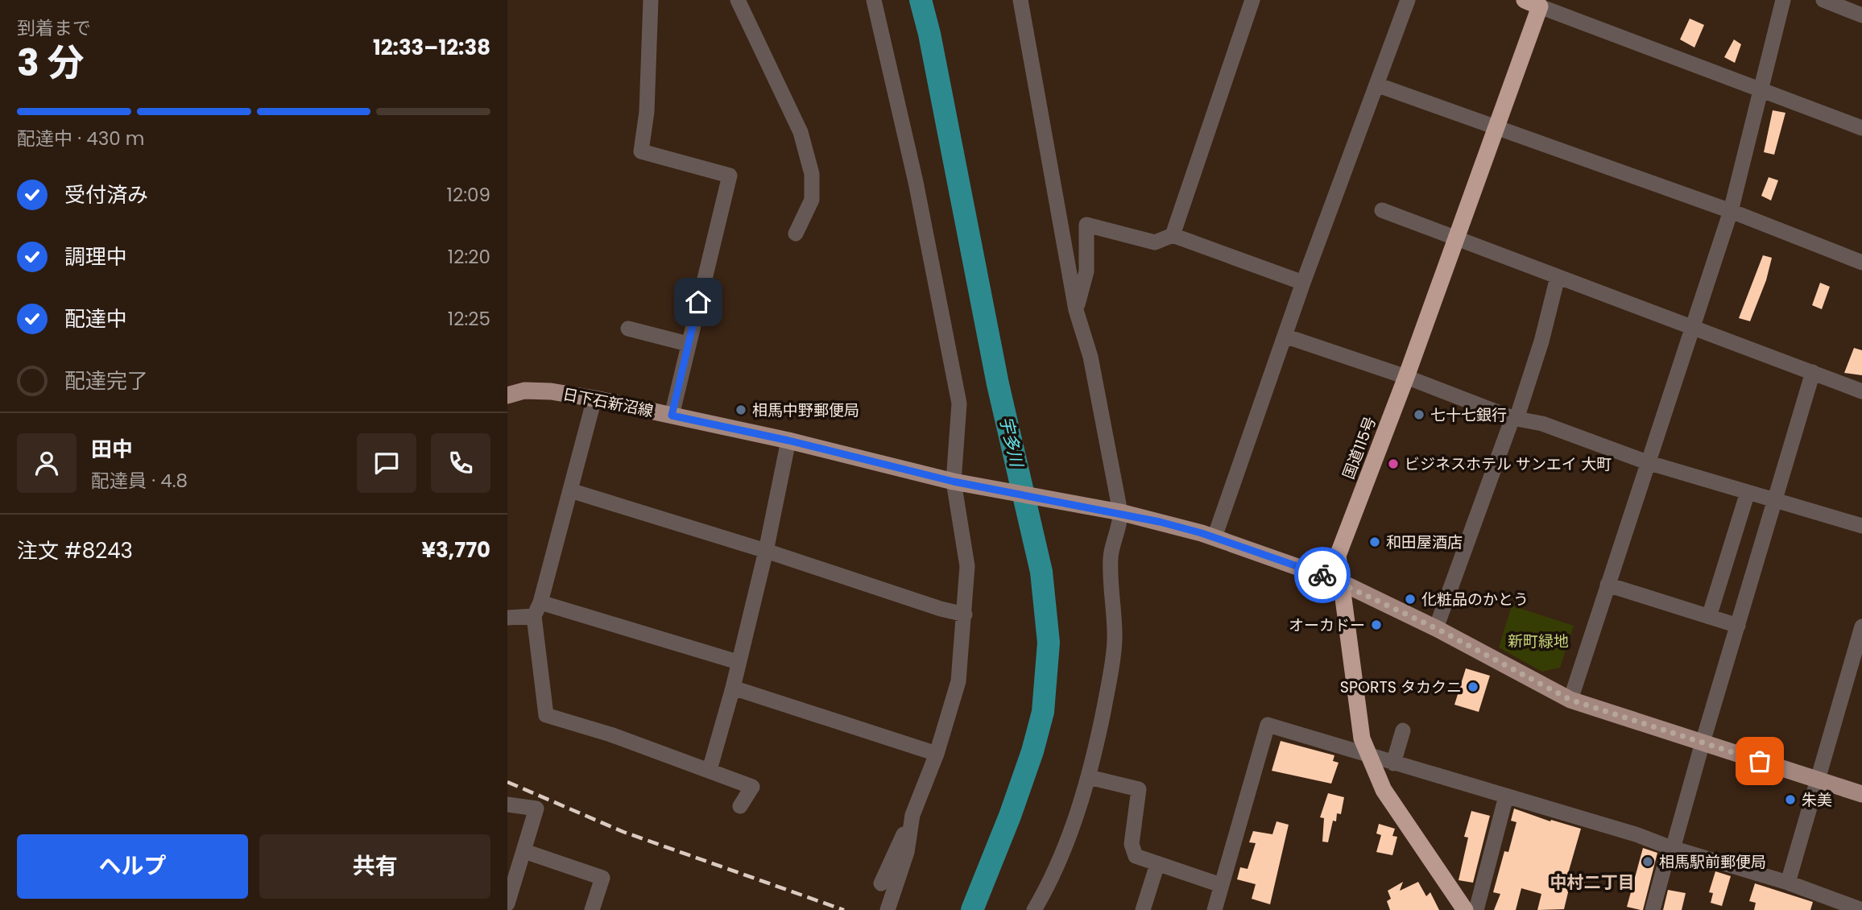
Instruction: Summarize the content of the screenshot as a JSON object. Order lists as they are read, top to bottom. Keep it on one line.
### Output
{"streets":{"highway":["国道115号"],"main road":["日下石新沼線"]},"crossings":[["日下石新沼線","国道115号"]],"districts":["中村二丁目"],"water":["宇多川"],"parks":["新町緑地"],"places":["相馬中野郵便局","七十七銀行","ビジネスホテル サンエイ 大町","和田屋酒店","化粧品のかとう","オーカドー","SPORTS タカクニ","朱美","相馬駅前郵便局"],"page":{"heading":["3 分","到着まで","12:33–12:38"],"panel":["田中","配達員 · 4.8","注文 #8243","¥3,770"],"bar":"配達中 · 430 m","list":[["受付済み","12:09"],["調理中","12:20"],["配達中","12:25"],"配達完了"],"buttons":["ヘルプ","共有"]}}
